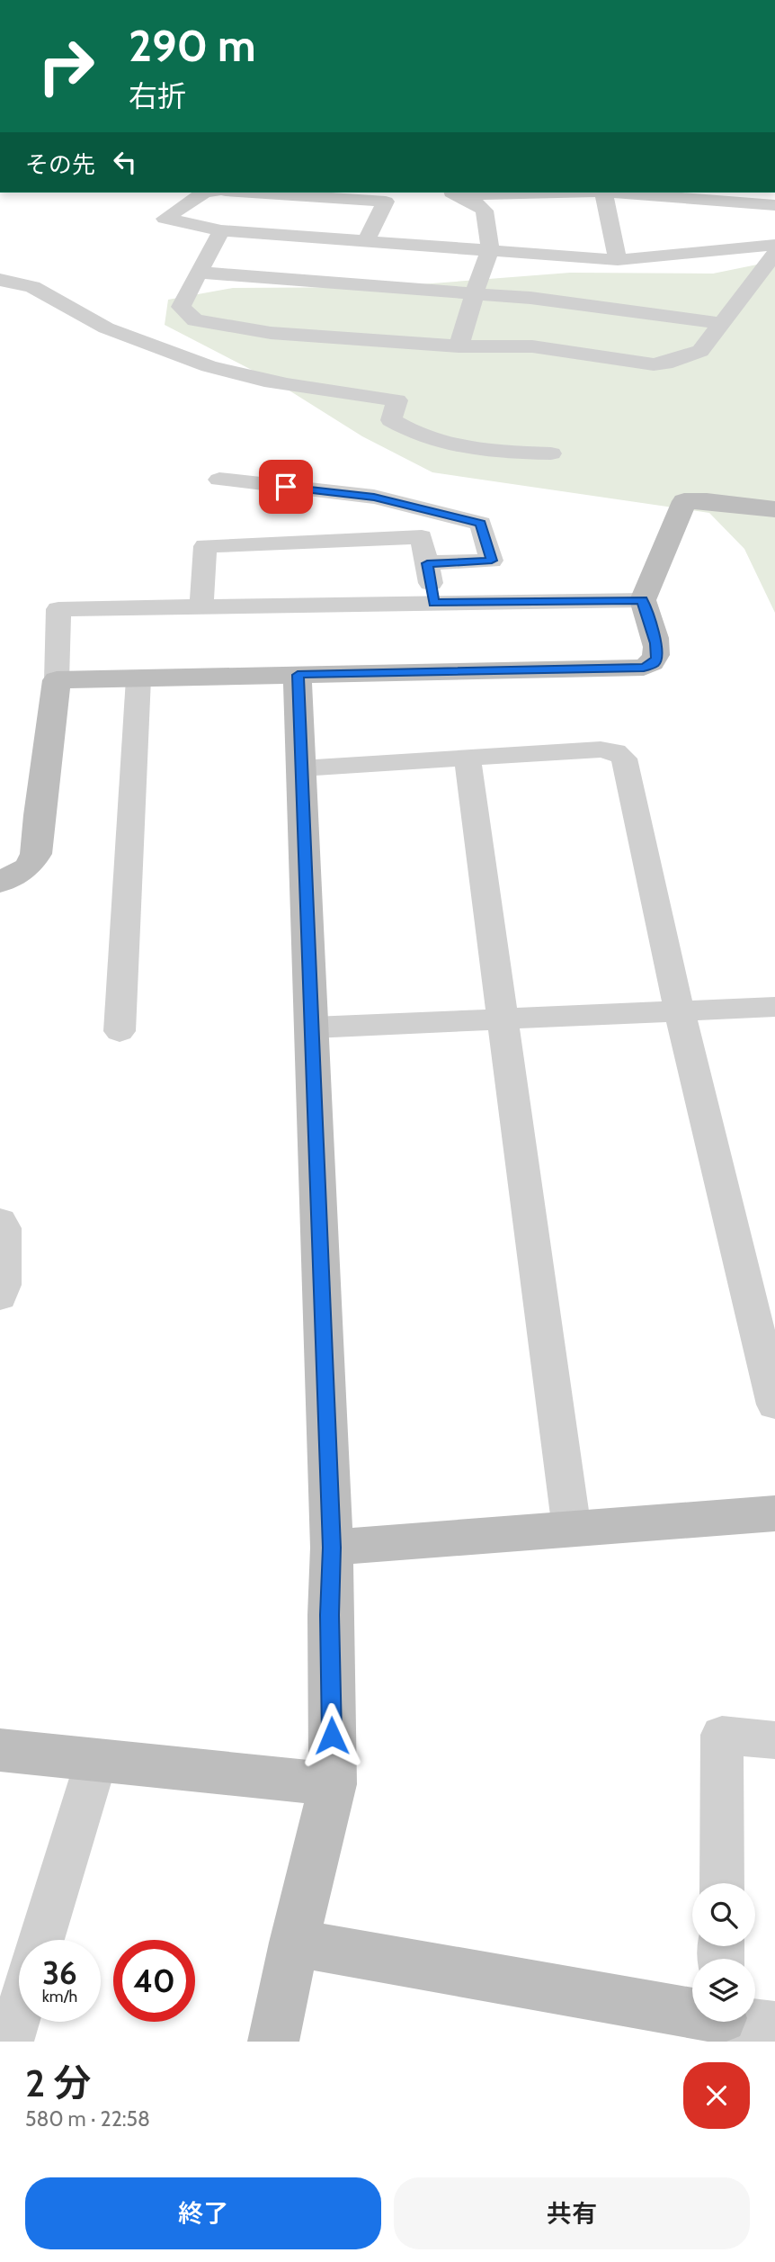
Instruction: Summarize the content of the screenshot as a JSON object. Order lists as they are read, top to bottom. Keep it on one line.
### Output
{"page":{"turn":["290 m","右折"],"then":"その先","speed":"36 km/h","limit":"40","heading":["2 分","580 m · 22:58"],"buttons":["終了","共有"]}}
